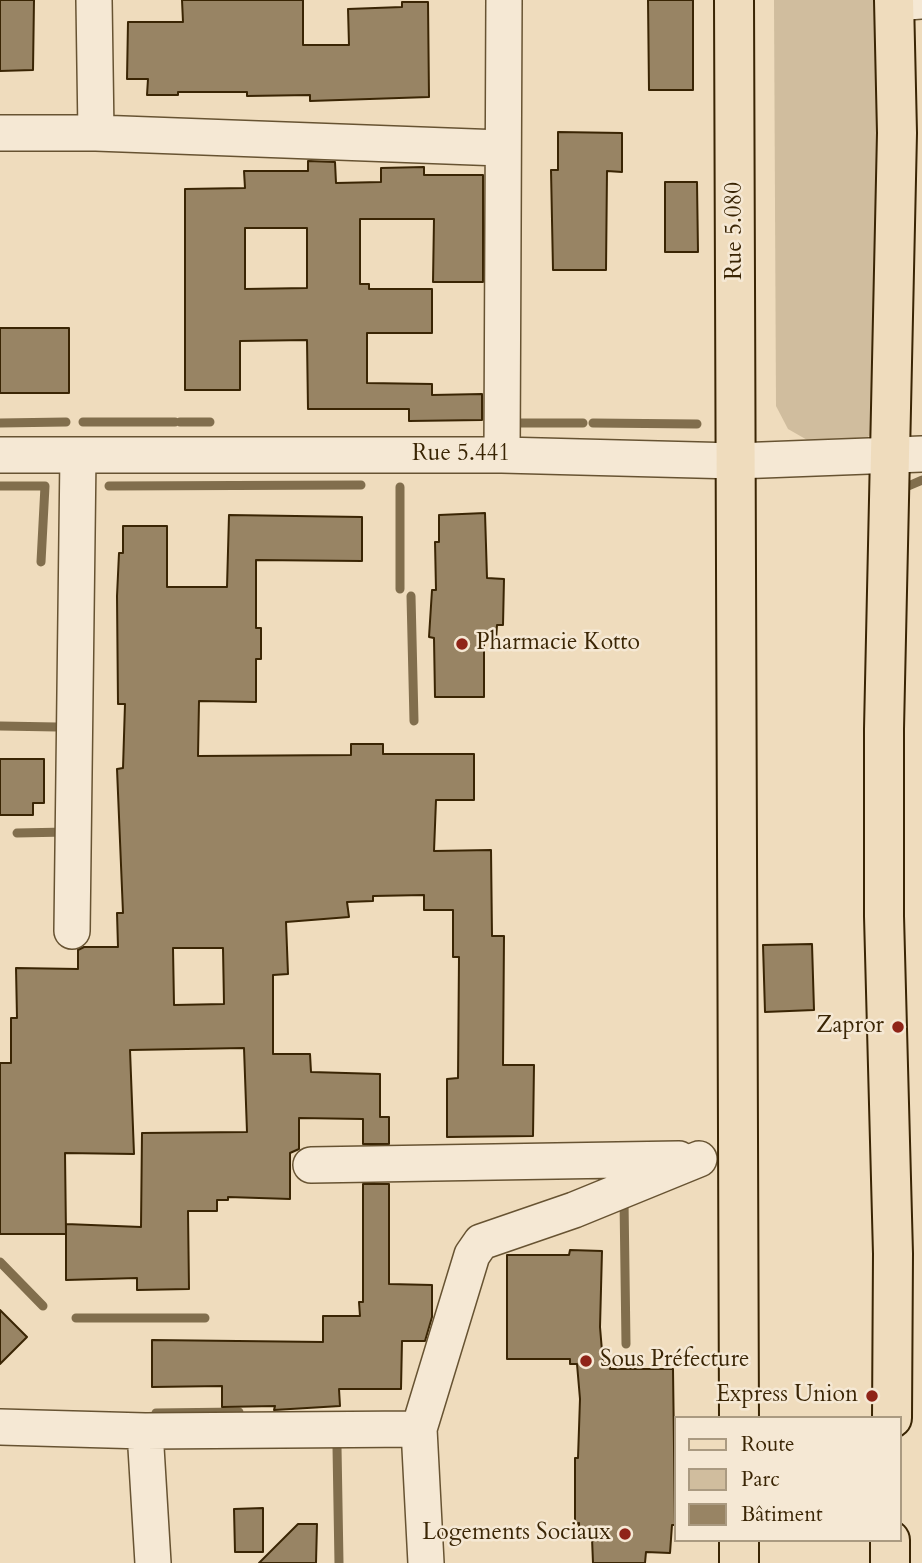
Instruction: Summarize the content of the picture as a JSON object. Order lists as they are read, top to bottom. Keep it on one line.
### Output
{"streets":{"main road":["Rue 5.080"],"street":["Rue 5.441"]},"crossings":[["Rue 5.080","Rue 5.441"]],"places":["Pharmacie Kotto","Zapror","Sous Préfecture","Express Union","Logements Sociaux"],"legend":["Route","Parc","Bâtiment"]}
